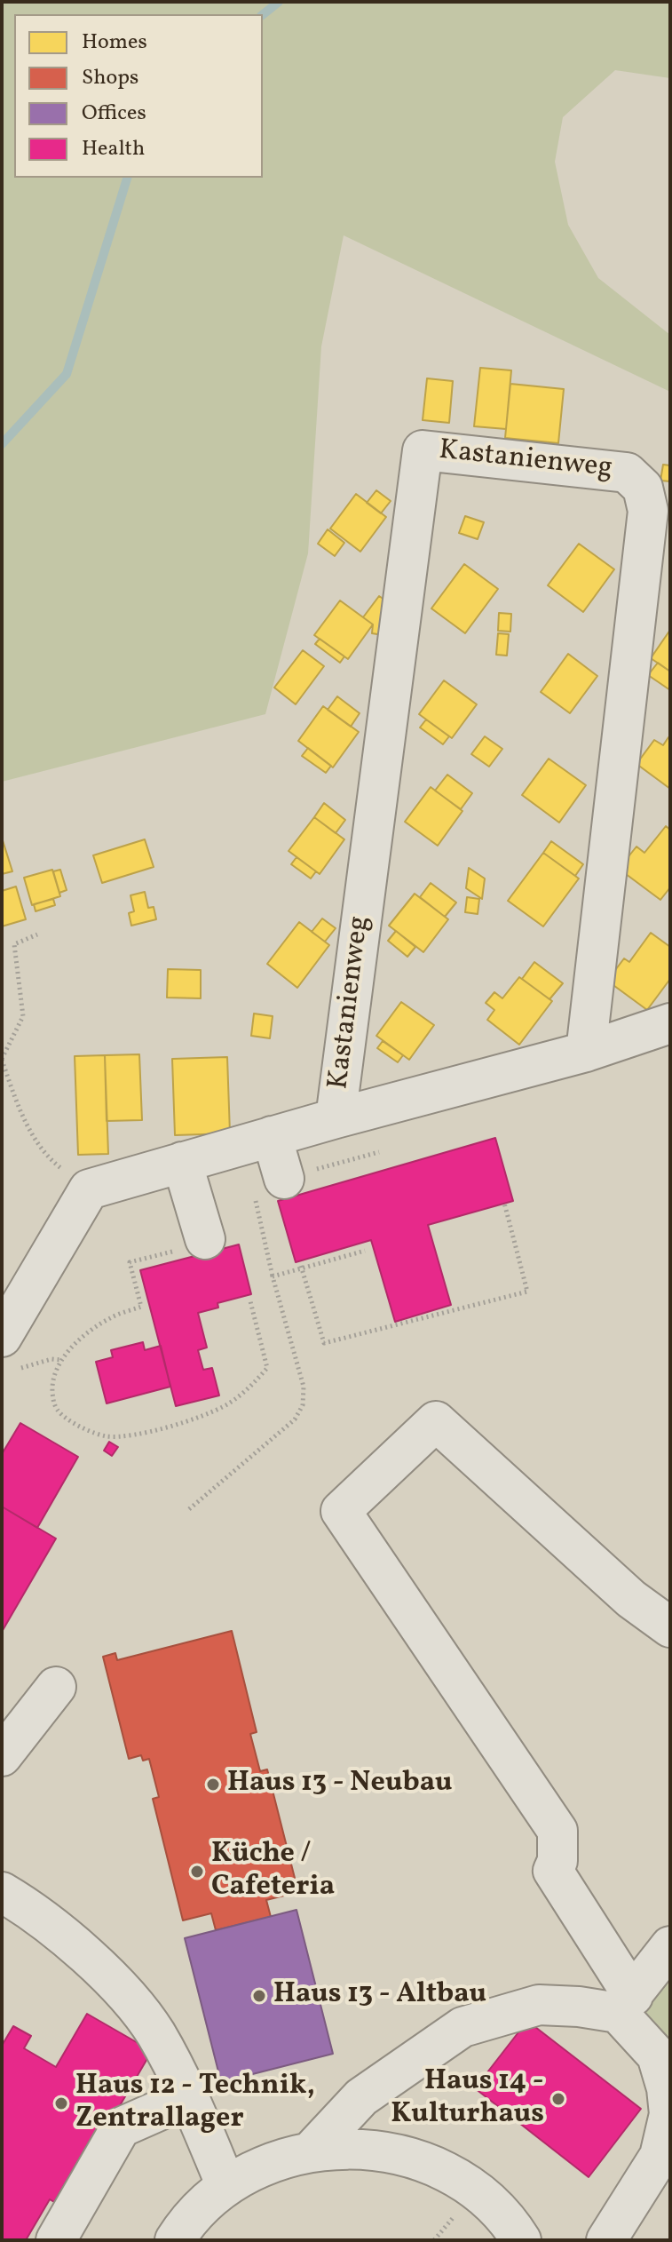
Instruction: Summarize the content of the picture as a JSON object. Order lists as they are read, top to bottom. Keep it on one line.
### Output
{"streets":{"street":["Kastanienweg"]},"places":["Haus 13 - Neubau","Küche / Cafeteria","Haus 13 - Altbau","Haus 14 - Kulturhaus","Haus 12 - Technik, Zentrallager"],"legend":["Homes","Shops","Offices","Health"]}
